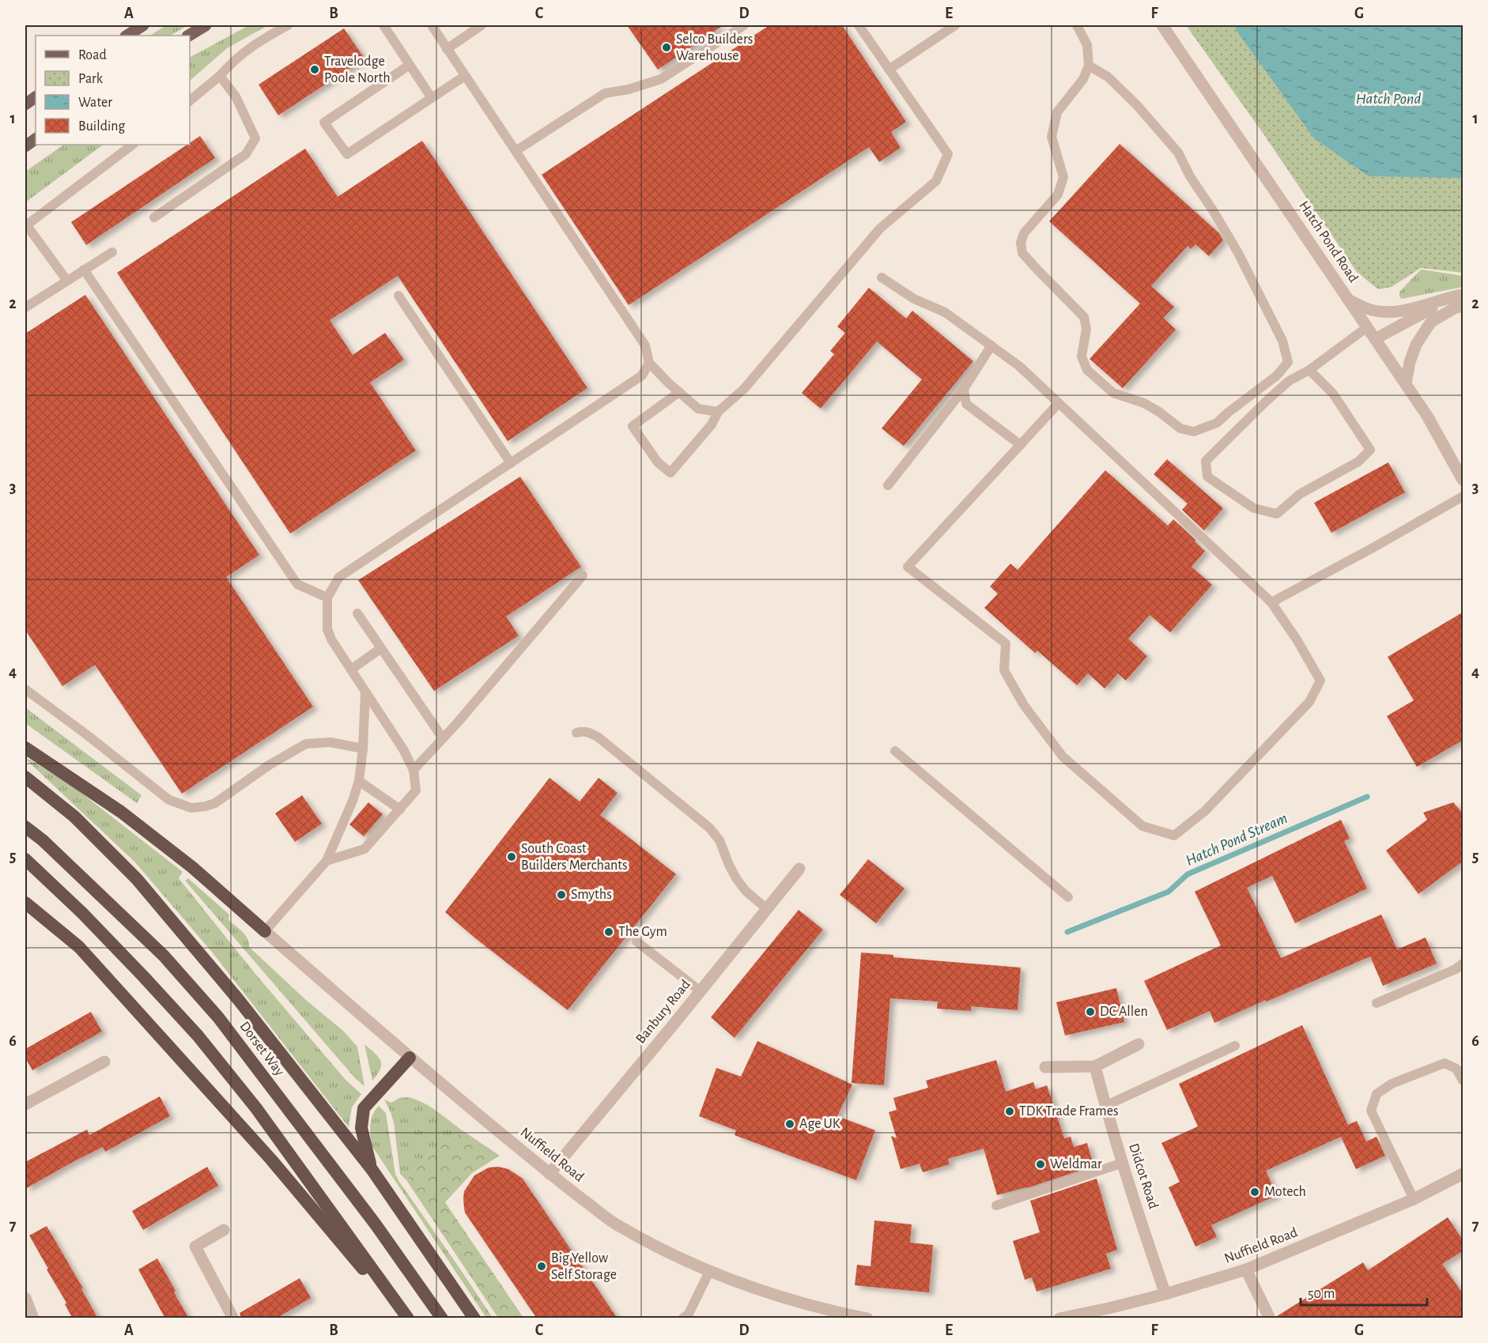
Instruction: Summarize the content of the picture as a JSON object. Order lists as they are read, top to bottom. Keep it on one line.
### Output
{"streets":{"highway":["Dorset Way"],"street":["Hatch Pond Road","Banbury Road","Nuffield Road","Didcot Road"]},"crossings":[["Banbury Road","Nuffield Road"],["Nuffield Road","Didcot Road"]],"water":["Hatch Pond","Hatch Pond Stream"],"places":["Selco Builders Warehouse","Travelodge Poole North","South Coast Builders Merchants","Smyths","The Gym","DC Allen","TDK Trade Frames","Age UK","Weldmar","Motech","Big Yellow Self Storage"],"legend":["Road","Park","Water","Building"],"scale_bar":"50 m","grid":{"columns":["A","B","C","D","E","F","G"],"rows":["1","2","3","4","5","6","7"]}}
